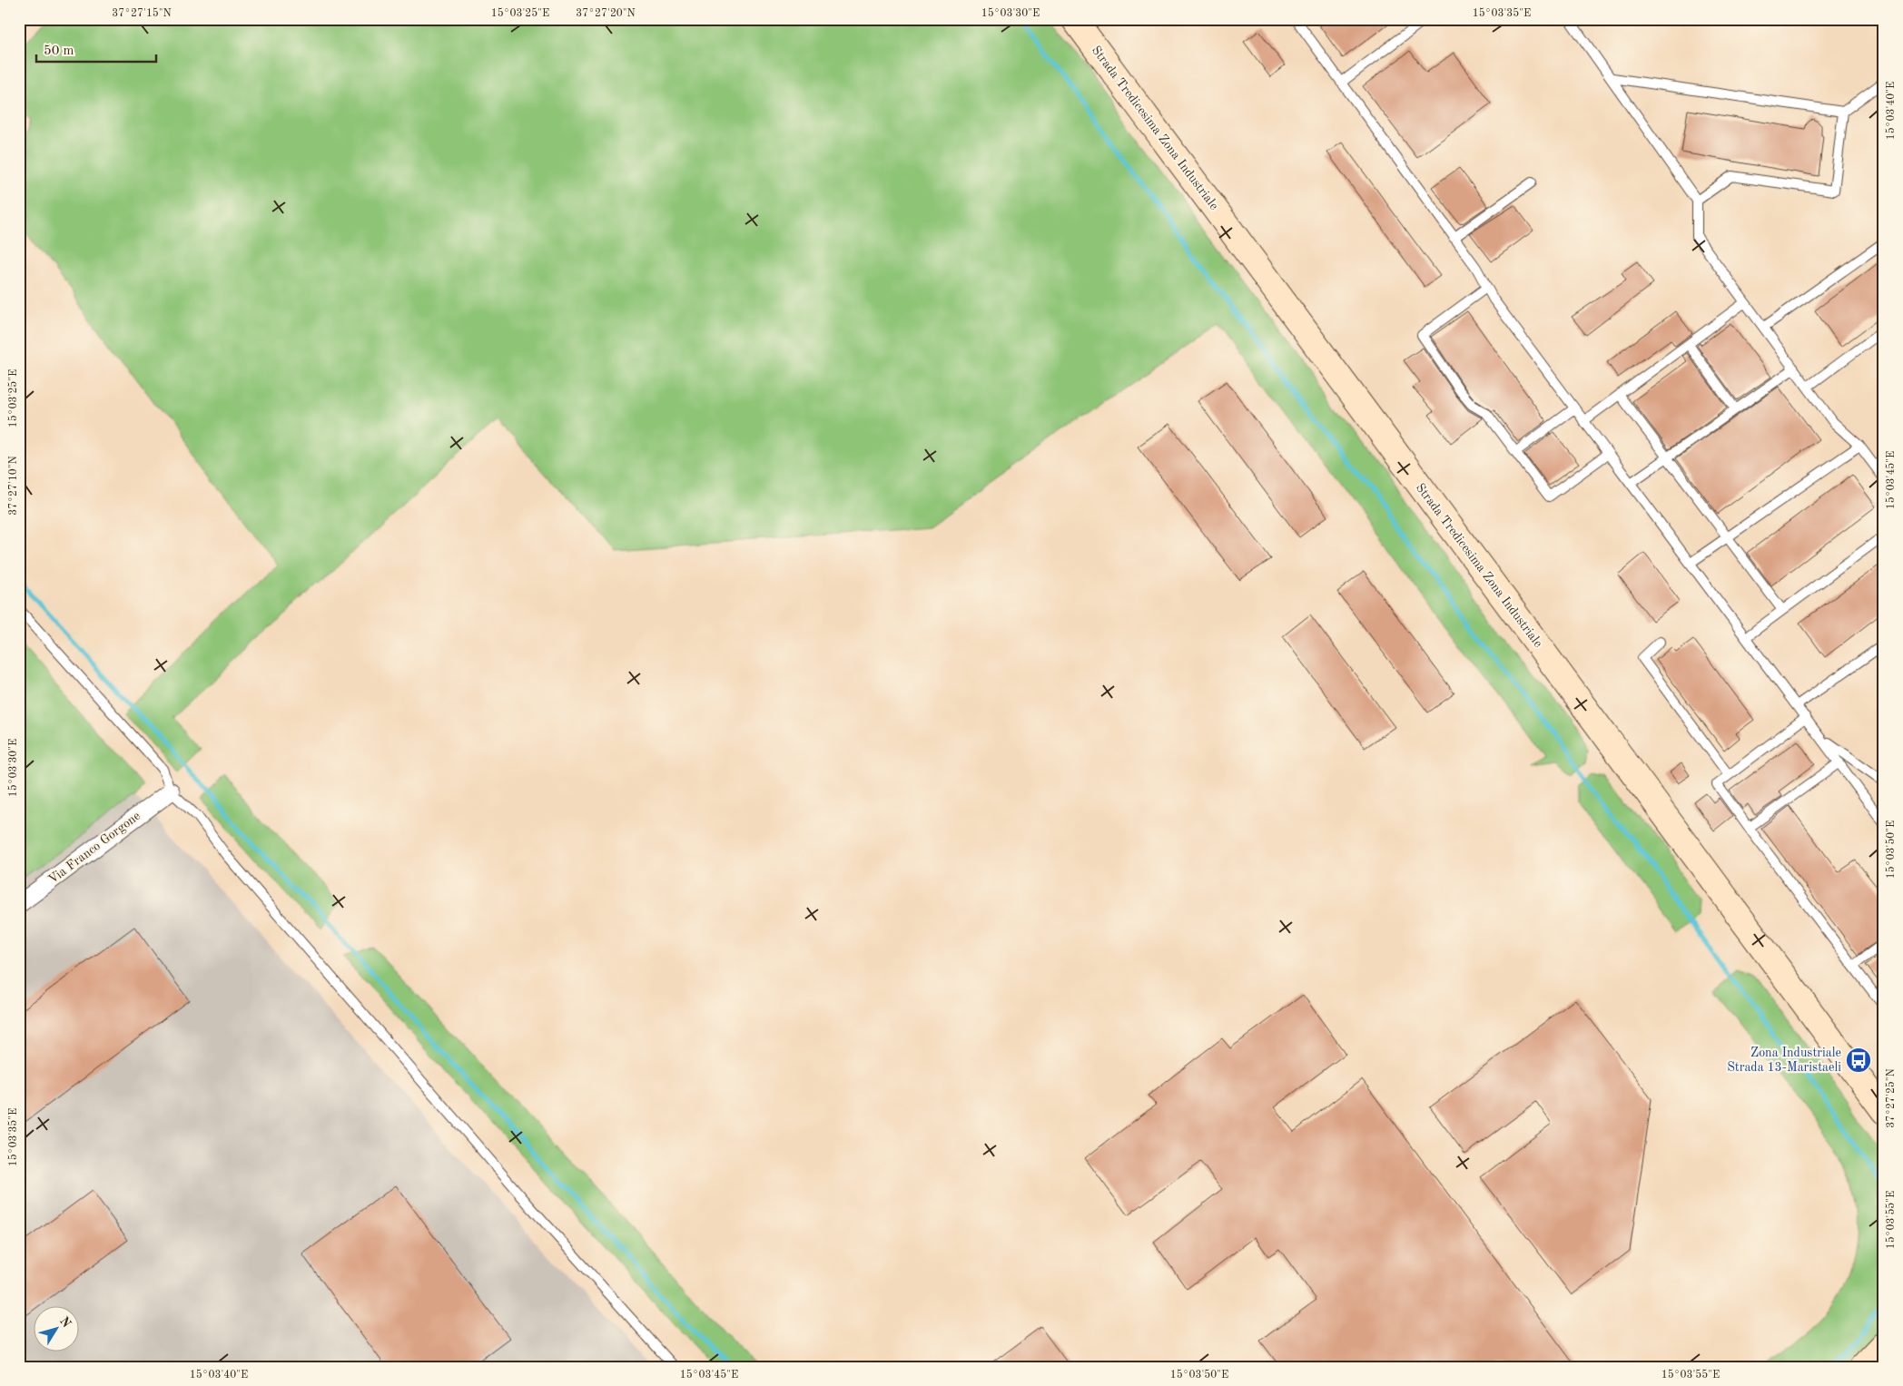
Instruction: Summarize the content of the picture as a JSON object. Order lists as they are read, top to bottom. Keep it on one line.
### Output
{"streets":{"street":["Strada Tredicesima Zona Industriale","Via Franco Gorgone"]},"places":{"bus stop":["Zona Industriale Strada 13-Maristaeli"]},"scale_bar":"50 m","north":"top right","coordinates":["37°27'15\"N","15°03'25\"E","37°27'20\"N","15°03'30\"E","15°03'35\"E","15°03'40\"E","15°03'45\"E","37°27'10\"N","15°03'50\"E","37°27'25\"N","15°03'55\"E"]}
